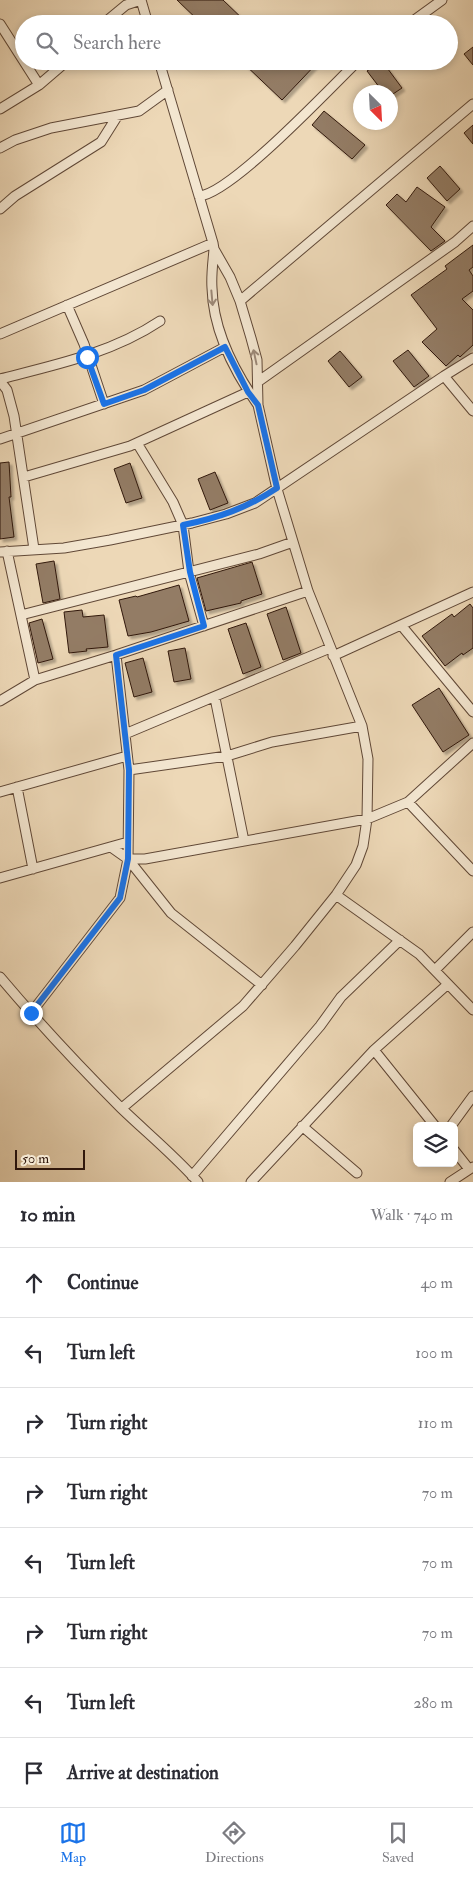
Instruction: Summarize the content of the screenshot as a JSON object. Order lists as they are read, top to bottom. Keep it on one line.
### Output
{"scale_bar":"50 m","north":"bottom right","page":{"search":"Search here","scale":"50 m","heading":["10 min","Walk · 740 m"],"list":[["Continue","40 m"],["Turn left","100 m"],["Turn right","110 m"],["Turn right","70 m"],["Turn left","70 m"],["Turn right","70 m"],["Turn left","280 m"],"Arrive at destination"],"nav":["Map","Directions","Saved"]}}
